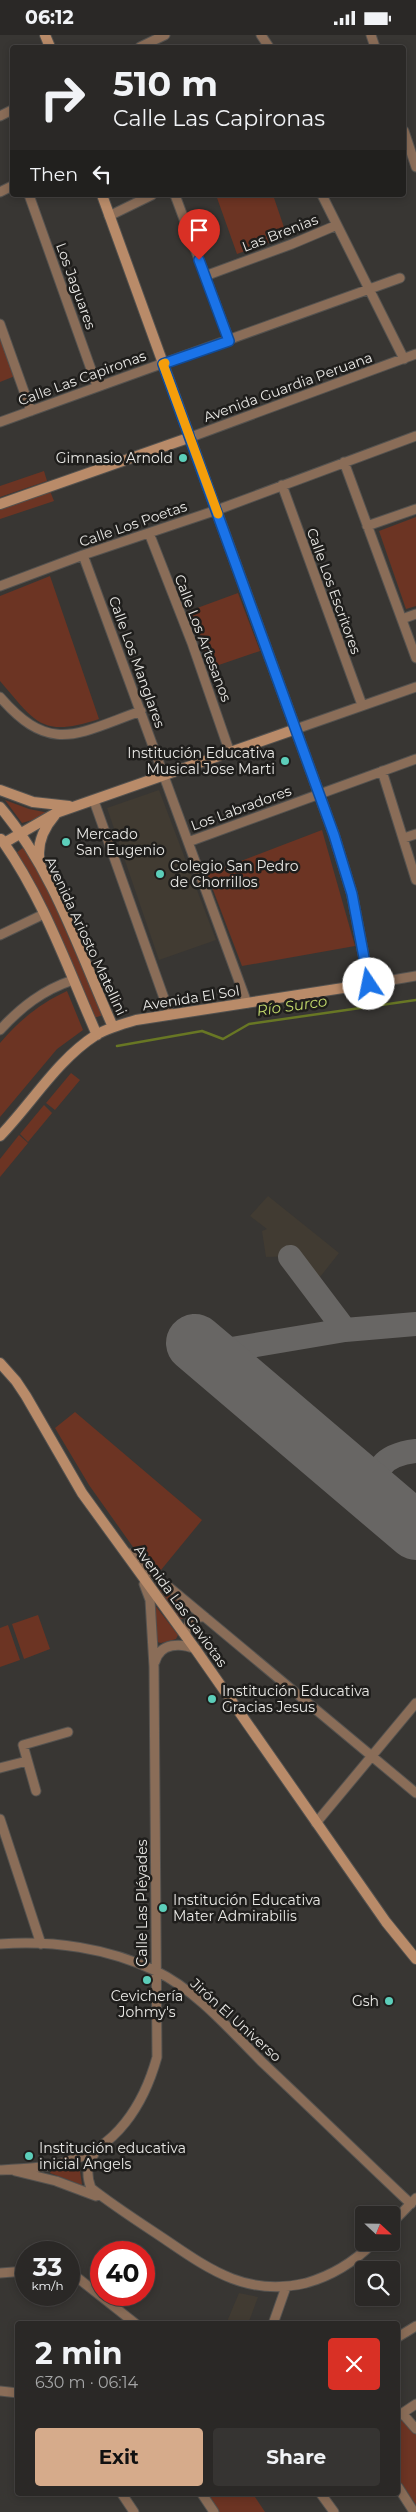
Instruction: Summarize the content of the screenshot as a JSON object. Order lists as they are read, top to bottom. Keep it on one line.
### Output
{"streets":{"street":["Las Brenias","Los Jaguares","Calle Las Capironas","Avenida Guardia Peruana","Calle Los Poetas","Calle Los Escritores","Calle Los Artesanos","Calle Los Manglares","Los Labradores","Avenida Ariosto Matellini","Avenida El Sol","Avenida Las Gaviotas","Calle Las Pléyades","Jirón El Universo"]},"crossings":[["Los Jaguares","Calle Las Capironas"],["Calle Los Poetas","Calle Los Escritores"],["Calle Los Poetas","Calle Los Artesanos"],["Calle Los Poetas","Calle Los Manglares"],["Calle Los Manglares","Los Labradores"],["Calle Los Manglares","Avenida El Sol"],["Avenida Ariosto Matellini","Avenida El Sol"],["Avenida Las Gaviotas","Calle Las Pléyades"],["Calle Las Pléyades","Jirón El Universo"]],"water":["Río Surco"],"places":["Gimnasio Arnold","Institución Educativa Musical Jose Marti","Mercado San Eugenio","Colegio San Pedro de Chorrillos","Institución Educativa Gracias Jesus","Institución Educativa Mater Admirabilis","Cevichería Johmy's","Gsh","Institución educativa inicial Angels"],"north":"right","page":{"status":"06:12","turn":["510 m","Calle Las Capironas"],"then":"Then","speed":"33 km/h","limit":"40","heading":["2 min","630 m · 06:14"],"buttons":["Exit","Share"]}}
